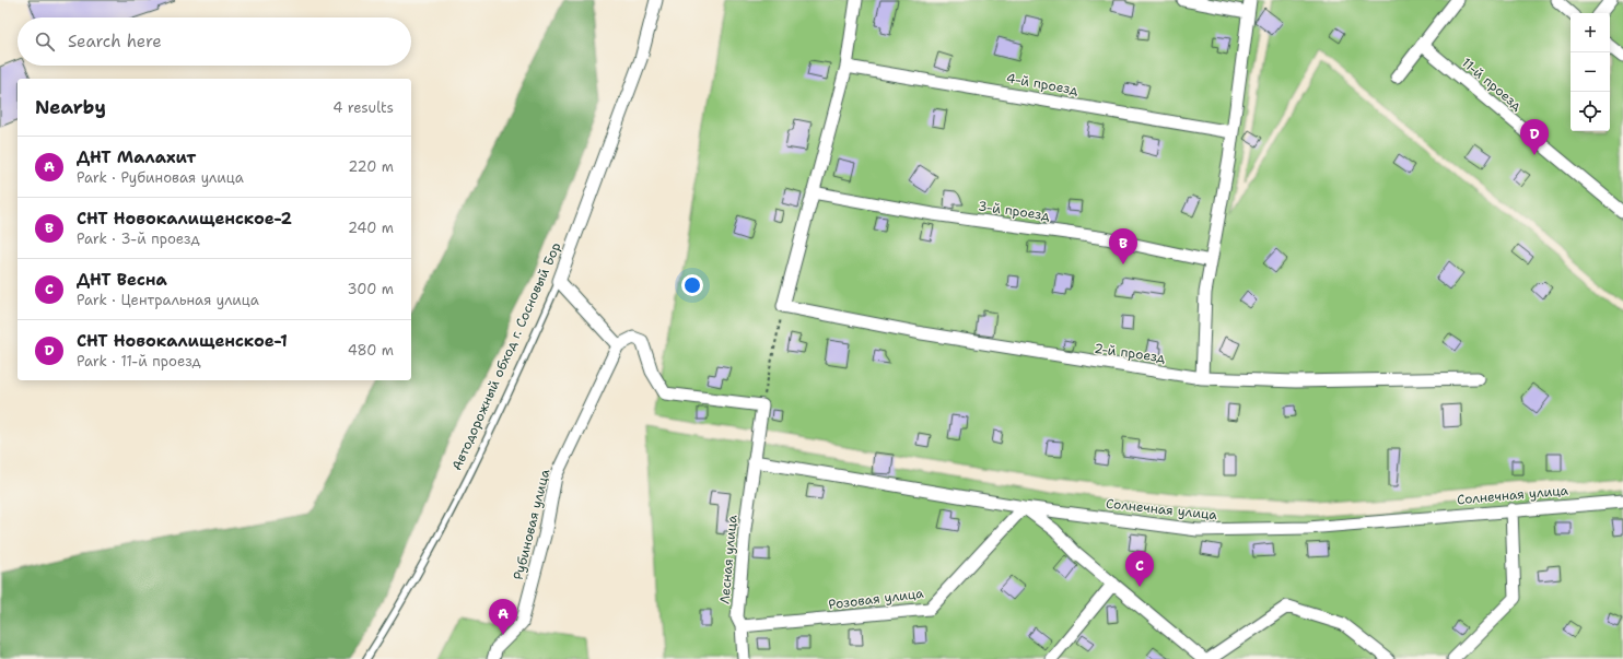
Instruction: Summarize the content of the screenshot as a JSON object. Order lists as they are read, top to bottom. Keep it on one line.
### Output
{"streets":{"street":["4-й проезд","11-й проезд","3-й проезд","2-й проезд","Автодорожный обход г. Сосновый Бор","Солнечная улица","Рубиновая улица","Лесная улица","Розовая улица"]},"crossings":[["Солнечная улица","Лесная улица"],["Солнечная улица","Розовая улица"],["Лесная улица","Розовая улица"]],"page":{"map_buttons":["+","−"],"search":"Search here","heading":["Nearby","4 results"],"pins":["D","B","C","A"],"list":[{"mark":"A","name":"ДНТ Малахит","note":"Park · Рубиновая улица","value":"220 m"},{"mark":"B","name":"СНТ Новокалищенское-2","note":"Park · 3-й проезд","value":"240 m"},{"mark":"C","name":"ДНТ Весна","note":"Park · Центральная улица","value":"300 m"},{"mark":"D","name":"СНТ Новокалищенское-1","note":"Park · 11-й проезд","value":"480 m"}]}}
